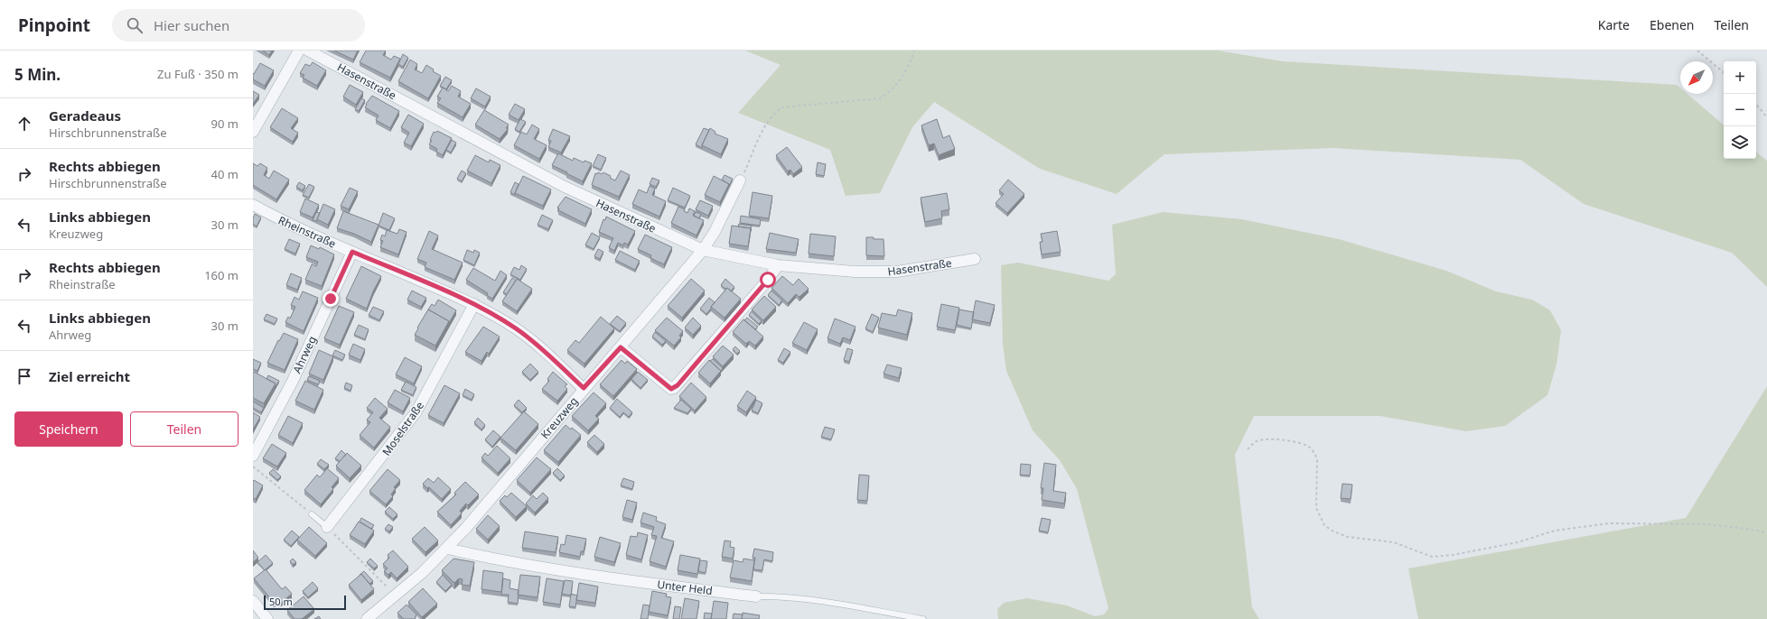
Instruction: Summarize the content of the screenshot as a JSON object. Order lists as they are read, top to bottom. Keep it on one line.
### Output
{"streets":{"street":["Hasenstraße","Rheinstraße","Ahrweg","Kreuzweg","Moselstraße","Unter Held"]},"crossings":[["Hasenstraße","Kreuzweg"],["Rheinstraße","Ahrweg"],["Rheinstraße","Kreuzweg"],["Rheinstraße","Moselstraße"],["Kreuzweg","Unter Held"]],"scale_bar":"50 m","north":"bottom left","page":{"header":"Pinpoint","search":"Hier suchen","nav":["Karte","Ebenen","Teilen"],"heading":["5 Min.","Zu Fuß · 350 m"],"map_buttons":["+","−"],"list":[["Geradeaus","Hirschbrunnenstraße","90 m"],["Rechts abbiegen","Hirschbrunnenstraße","40 m"],["Links abbiegen","Kreuzweg","30 m"],["Rechts abbiegen","Rheinstraße","160 m"],["Links abbiegen","Ahrweg","30 m"],"Ziel erreicht"],"buttons":["Speichern","Teilen"],"scale":"50 m"}}
